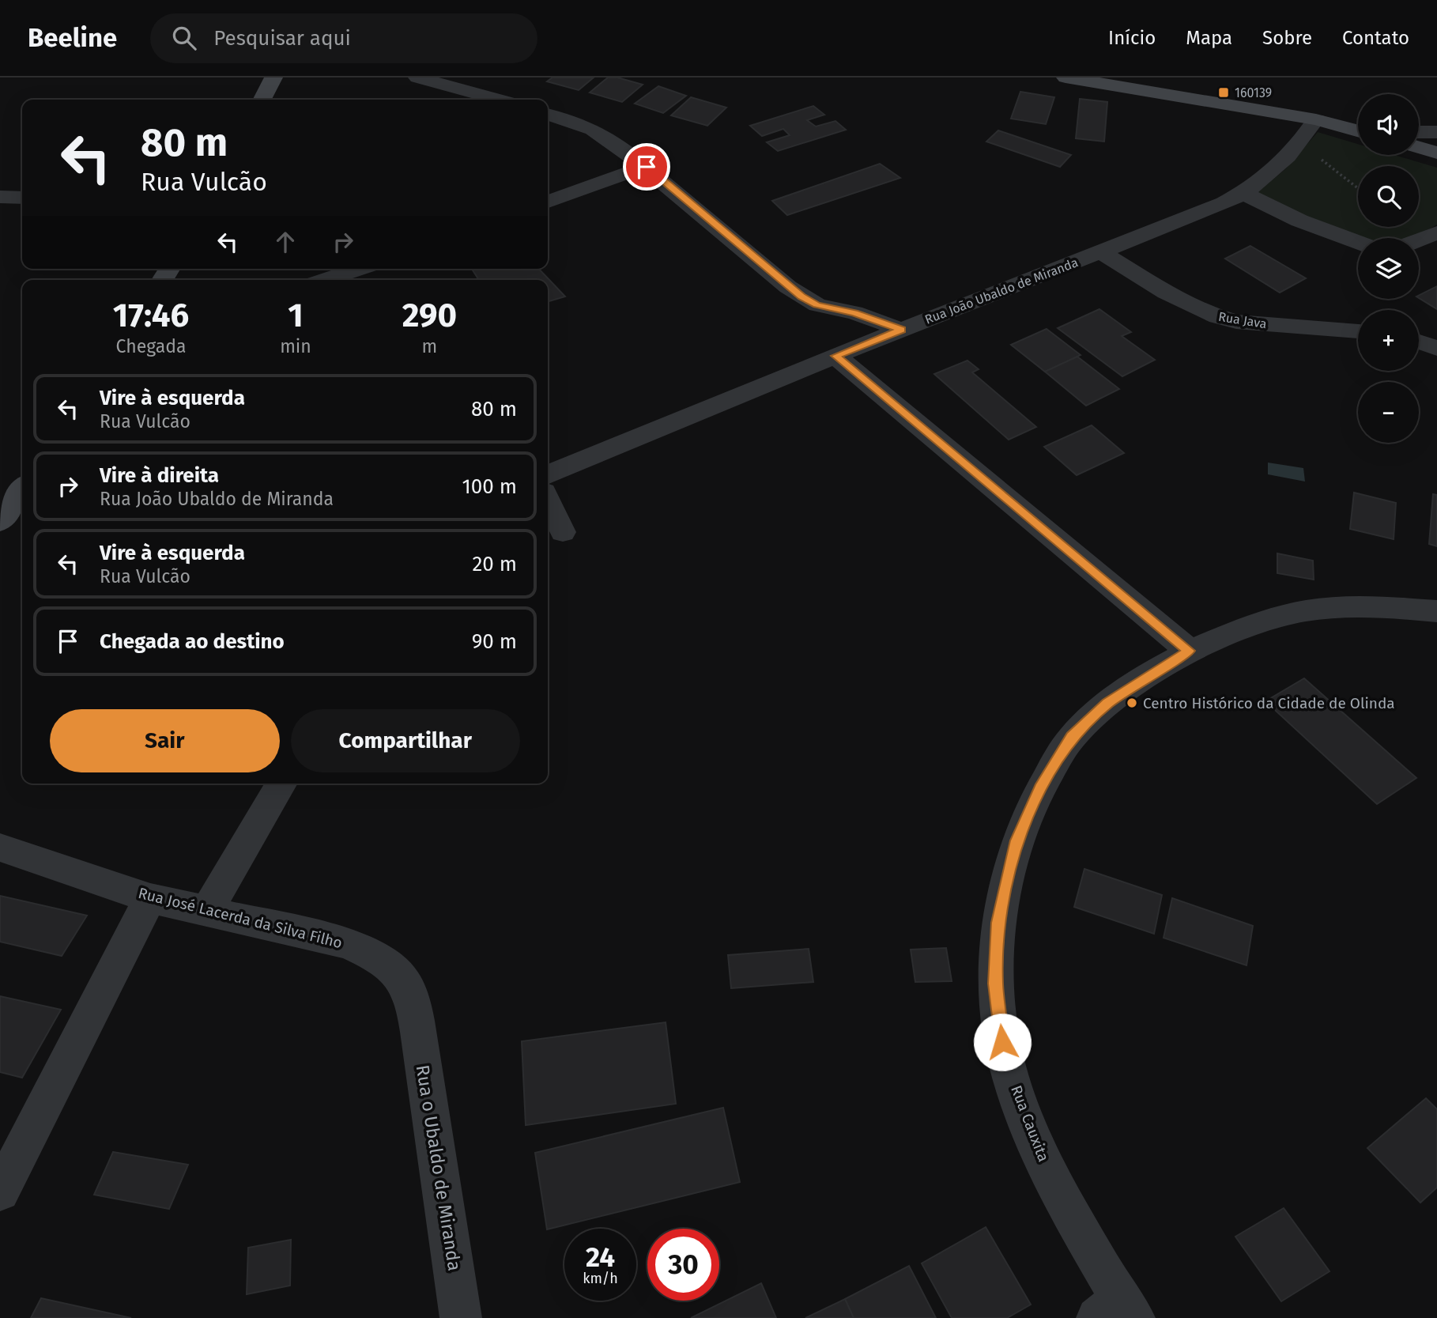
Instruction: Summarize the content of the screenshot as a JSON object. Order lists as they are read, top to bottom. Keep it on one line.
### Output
{"streets":{"street":["Rua João Ubaldo de Miranda","Rua Java","Rua José Lacerda da Silva Filho","Rua Cauxita","Rua o Ubaldo de Miranda"]},"crossings":[["Rua João Ubaldo de Miranda","Rua Java"],["Rua José Lacerda da Silva Filho","Rua o Ubaldo de Miranda"]],"places":{"transit":["160139"],"other":["Centro Histórico da Cidade de Olinda"]},"page":{"header":"Beeline","search":"Pesquisar aqui","nav":["Início","Mapa","Sobre","Contato"],"map_buttons":["+","−"],"turn":["80 m","Rua Vulcão"],"eta":["17:46","Chegada","1","min","290","m"],"list":[{"name":"Vire à esquerda","note":"Rua Vulcão","value":"80 m"},{"name":"Vire à direita","note":"Rua João Ubaldo de Miranda","value":"100 m"},{"name":"Vire à esquerda","note":"Rua Vulcão","value":"20 m"},{"name":"Chegada ao destino","value":"90 m"}],"buttons":["Sair","Compartilhar"],"speed":"24 km/h","limit":"30"}}
